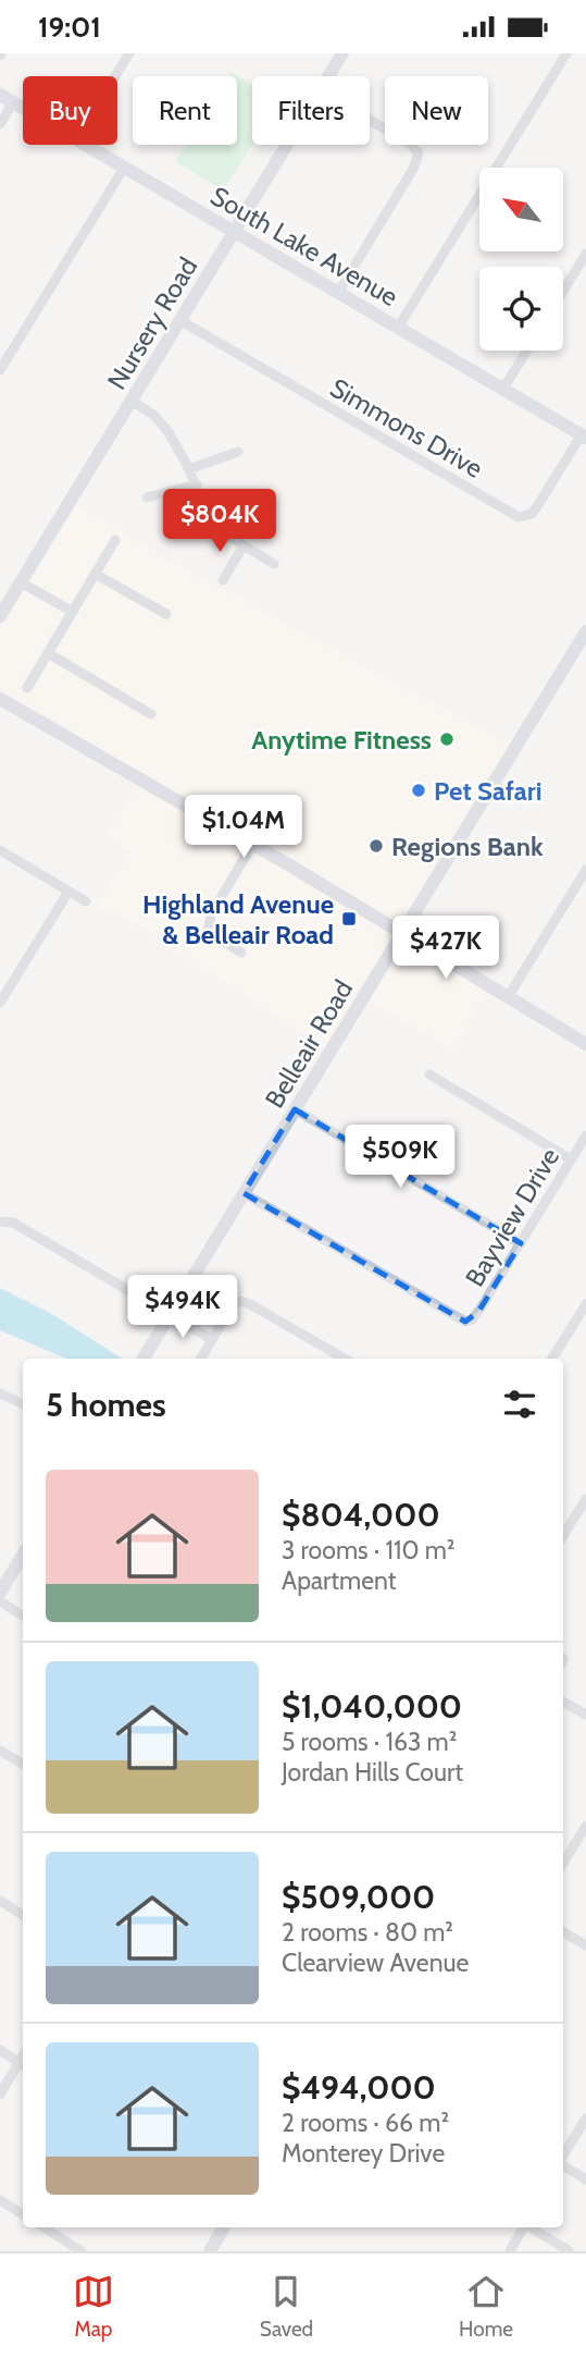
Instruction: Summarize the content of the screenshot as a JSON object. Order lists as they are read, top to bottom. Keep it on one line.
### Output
{"streets":{"street":["South Lake Avenue","Nursery Road","Simmons Drive","Belleair Road","Bayview Drive"]},"crossings":[["South Lake Avenue","Nursery Road"],["South Lake Avenue","Simmons Drive"],["Nursery Road","Simmons Drive"],["Belleair Road","Bayview Drive"]],"places":{"other":["Anytime Fitness","Pet Safari","Regions Bank"],"transit":["Highland Avenue & Belleair Road"]},"north":"top left","page":{"status":"19:01","chip":["Buy","Rent","Filters","New"],"price":["$804K","$1.04M","$427K","$509K","$494K"],"heading":"5 homes","list":[{"name":"$804,000","note":"3 rooms · 110 m² · Apartment"},{"name":"$1,040,000","note":"5 rooms · 163 m² · Jordan Hills Court"},{"name":"$509,000","note":"2 rooms · 80 m² · Clearview Avenue"},{"name":"$494,000","note":"2 rooms · 66 m² · Monterey Drive"}],"tabs":["Map","Saved","Home"]}}
